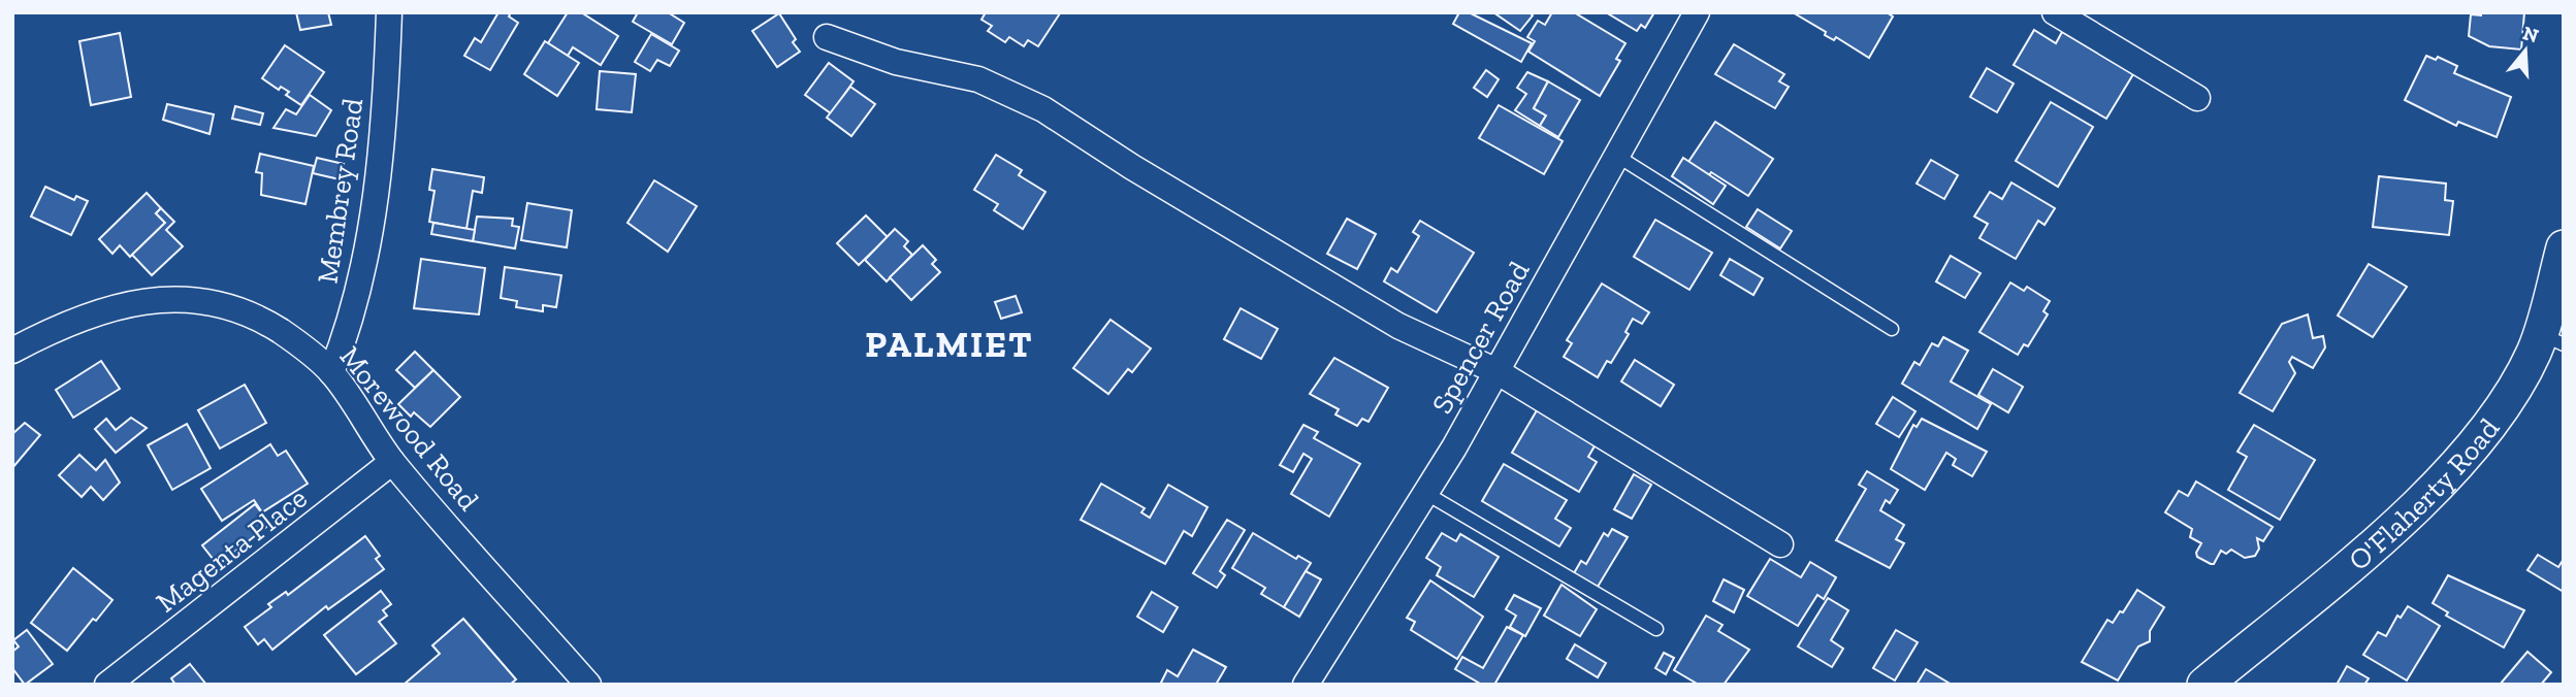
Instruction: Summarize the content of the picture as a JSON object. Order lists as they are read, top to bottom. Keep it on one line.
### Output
{"streets":{"street":["Membrey Road","Spencer Road","Morewood Road","O'Flaherty Road","Magenta Place"]},"crossings":[["Membrey Road","Morewood Road"],["Morewood Road","Magenta Place"]],"districts":["PALMIET"],"north":"top"}
